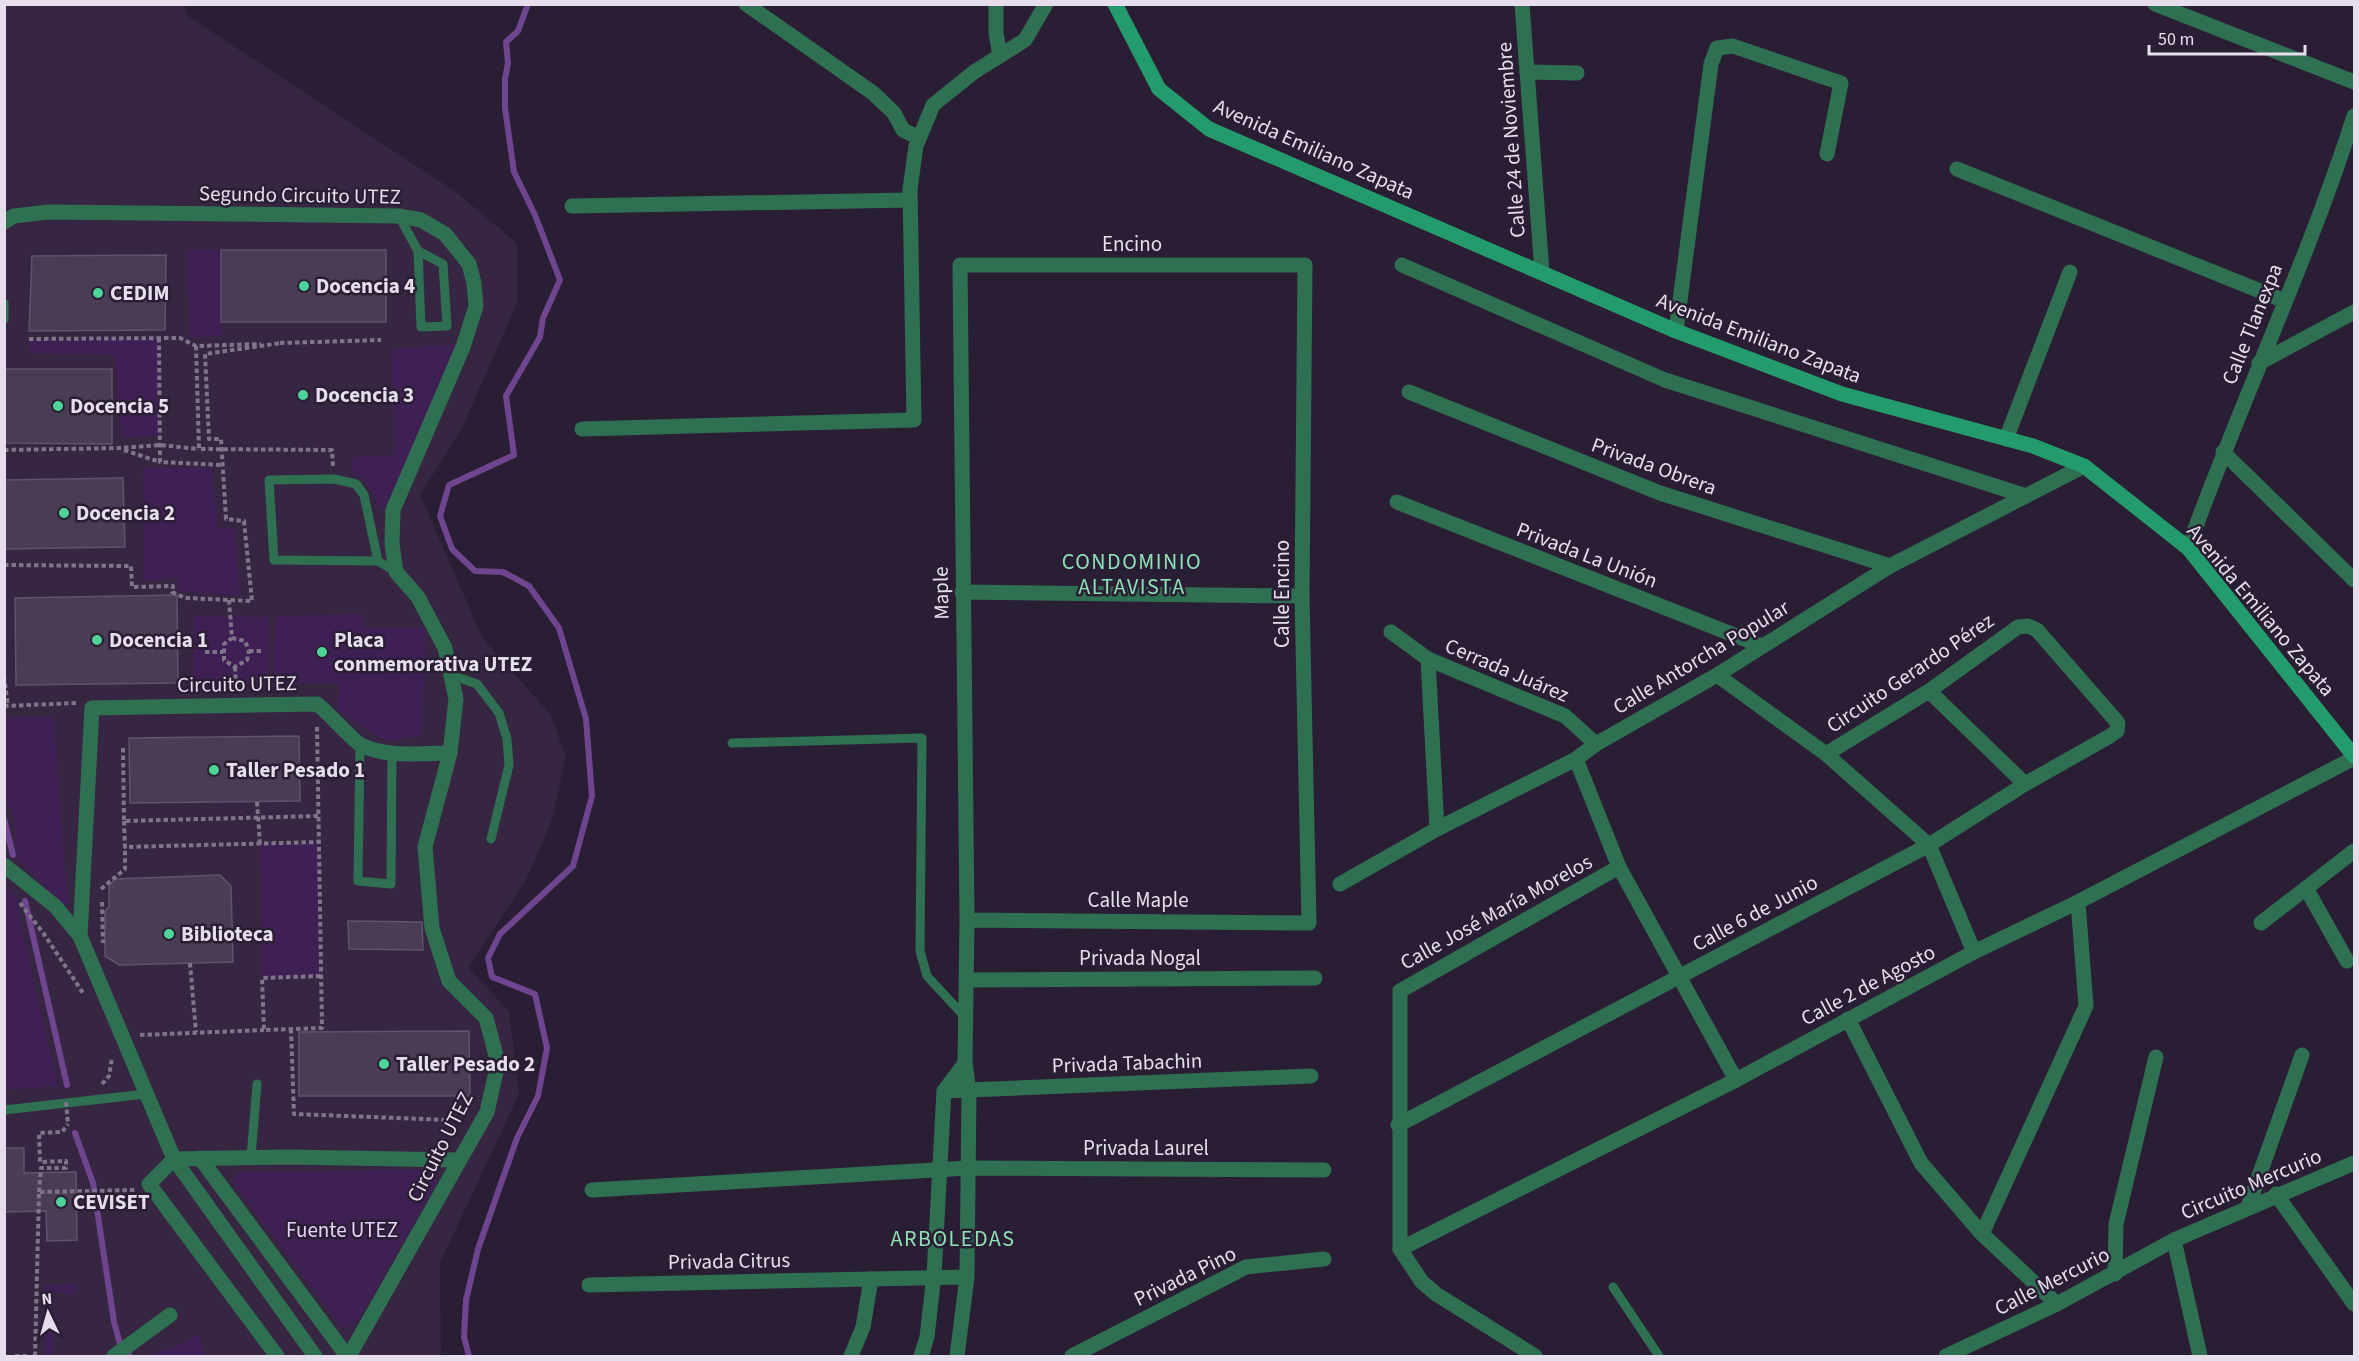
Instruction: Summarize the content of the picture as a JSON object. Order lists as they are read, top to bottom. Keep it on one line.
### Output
{"streets":{"main road":["Avenida Emiliano Zapata"],"street":["Calle 24 de Noviembre","Segundo Circuito UTEZ","Encino","Calle Tlanexpa","Privada Obrera","Privada La Unión","Maple","Calle Encino","Calle Antorcha Popular","Cerrada Juárez","Circuito Gerardo Pérez","Circuito UTEZ","Calle Maple","Calle José María Morelos","Calle 6 de Junio","Privada Nogal","Calle 2 de Agosto","Privada Tabachin","Privada Laurel","Circuito Mercurio","Privada Citrus","Privada Pino","Calle Mercurio"]},"crossings":[["Calle 24 de Noviembre","Avenida Emiliano Zapata"],["Avenida Emiliano Zapata","Calle Tlanexpa"],["Avenida Emiliano Zapata","Calle Antorcha Popular"],["Avenida Emiliano Zapata","Calle 2 de Agosto"],["Segundo Circuito UTEZ","Circuito UTEZ"],["Encino","Maple"],["Encino","Calle Encino"],["Privada Obrera","Calle Antorcha Popular"],["Privada La Unión","Calle Antorcha Popular"],["Maple","Calle Maple"],["Maple","Privada Nogal"],["Maple","Privada Tabachin"],["Maple","Privada Laurel"],["Maple","Privada Citrus"],["Calle Encino","Calle Maple"],["Calle Antorcha Popular","Cerrada Juárez"],["Circuito Gerardo Pérez","Calle 6 de Junio"],["Calle José María Morelos","Calle 6 de Junio"],["Calle José María Morelos","Calle 2 de Agosto"],["Circuito Mercurio","Calle Mercurio"]],"districts":["CONDOMINIO ALTAVISTA","ARBOLEDAS"],"parks":["Fuente UTEZ"],"places":["Docencia 4","CEDIM","Docencia 3","Docencia 5","Docencia 2","Docencia 1","Placa conmemorativa UTEZ","Taller Pesado 1","Biblioteca","Taller Pesado 2","CEVISET"],"scale_bar":"50 m","north":"top"}
